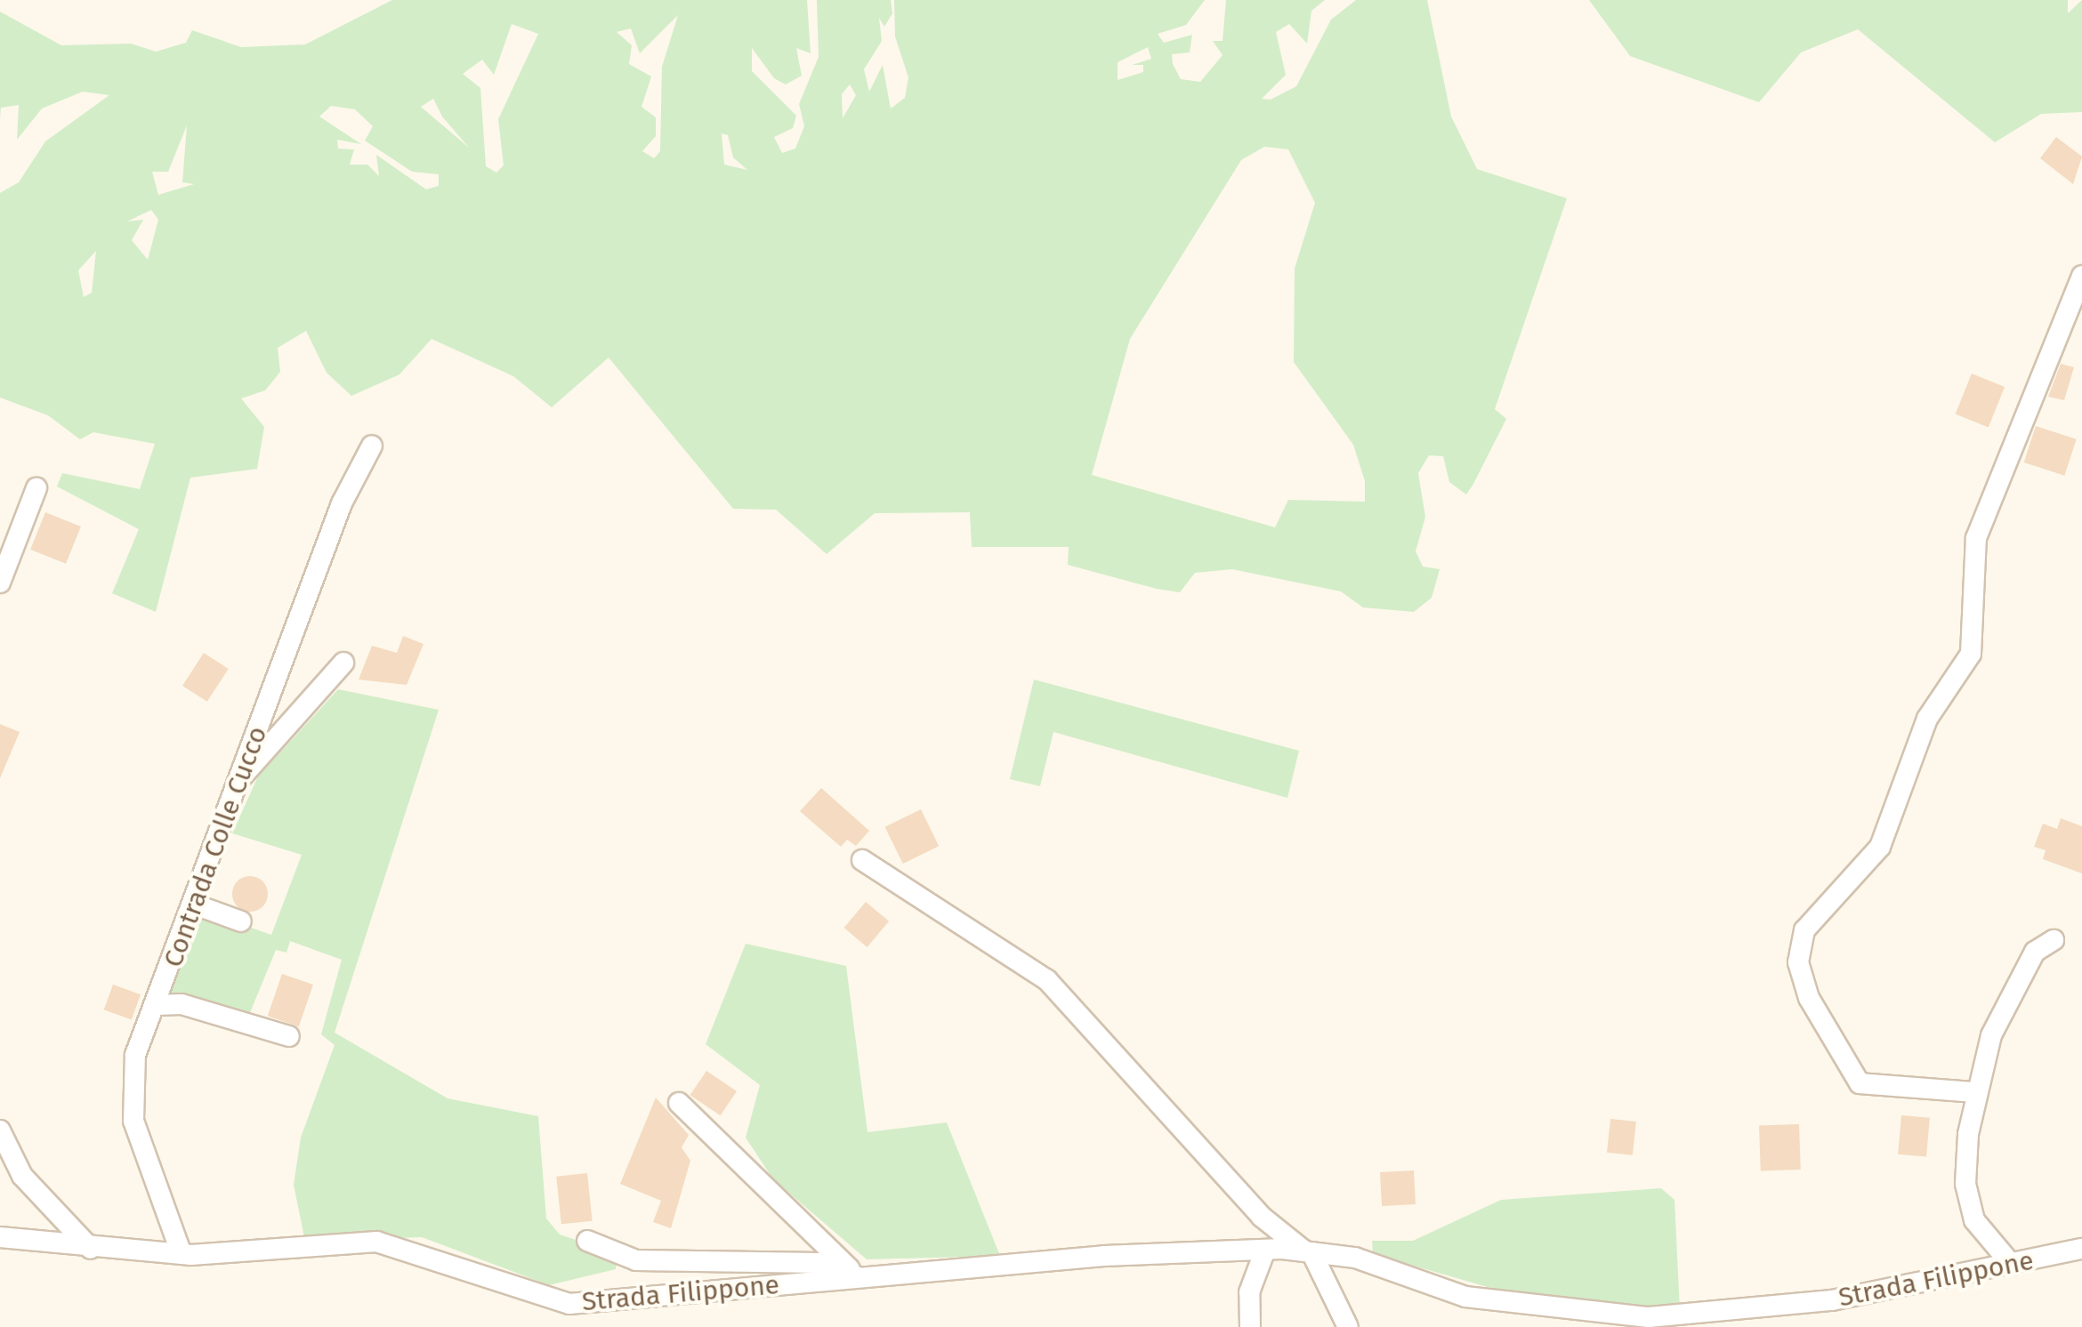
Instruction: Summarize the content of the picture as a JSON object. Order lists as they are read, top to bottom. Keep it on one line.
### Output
{"streets":{"street":["Contrada Colle Cucco","Strada Filippone"]},"crossings":[["Contrada Colle Cucco","Strada Filippone"]]}
